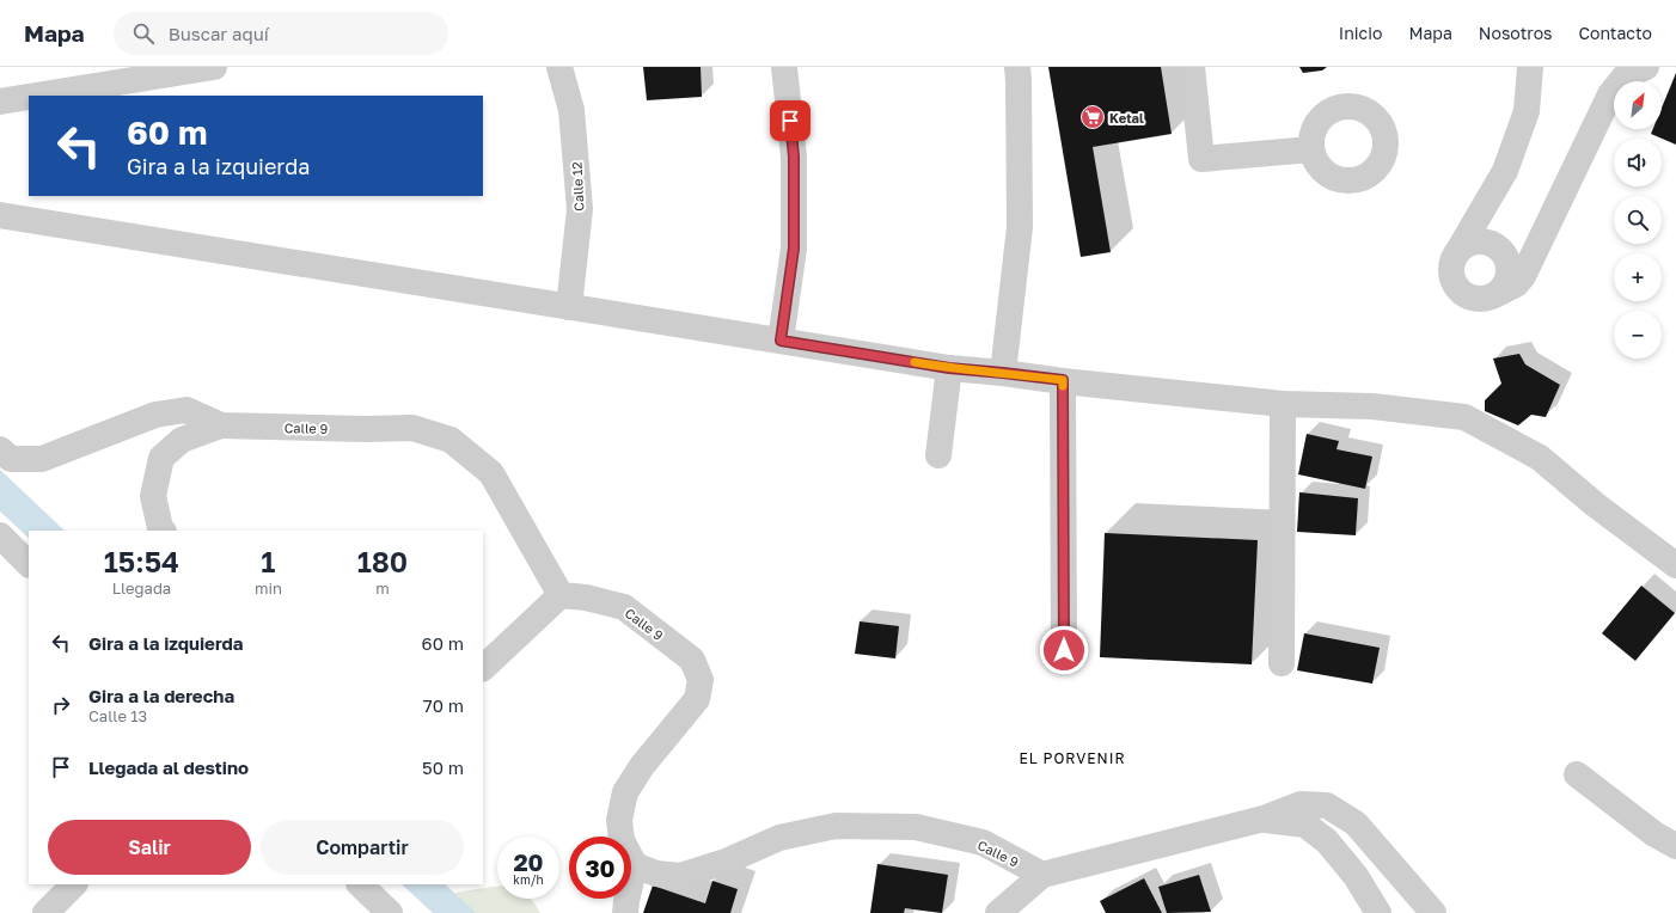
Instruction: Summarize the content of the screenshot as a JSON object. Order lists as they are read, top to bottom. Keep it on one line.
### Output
{"streets":{"street":["Calle 12","Calle 9"]},"districts":["EL PORVENIR"],"places":{"supermarket":["Ketal"]},"north":"top right","page":{"header":"Mapa","search":"Buscar aquí","nav":["Inicio","Mapa","Nosotros","Contacto"],"map_buttons":["+","−"],"turn":["60 m","Gira a la izquierda"],"eta":["15:54","Llegada","1","min","180","m"],"list":[{"name":"Gira a la izquierda","value":"60 m"},{"name":"Gira a la derecha","note":"Calle 13","value":"70 m"},{"name":"Llegada al destino","value":"50 m"}],"buttons":["Salir","Compartir"],"speed":"20 km/h","limit":"30"}}
